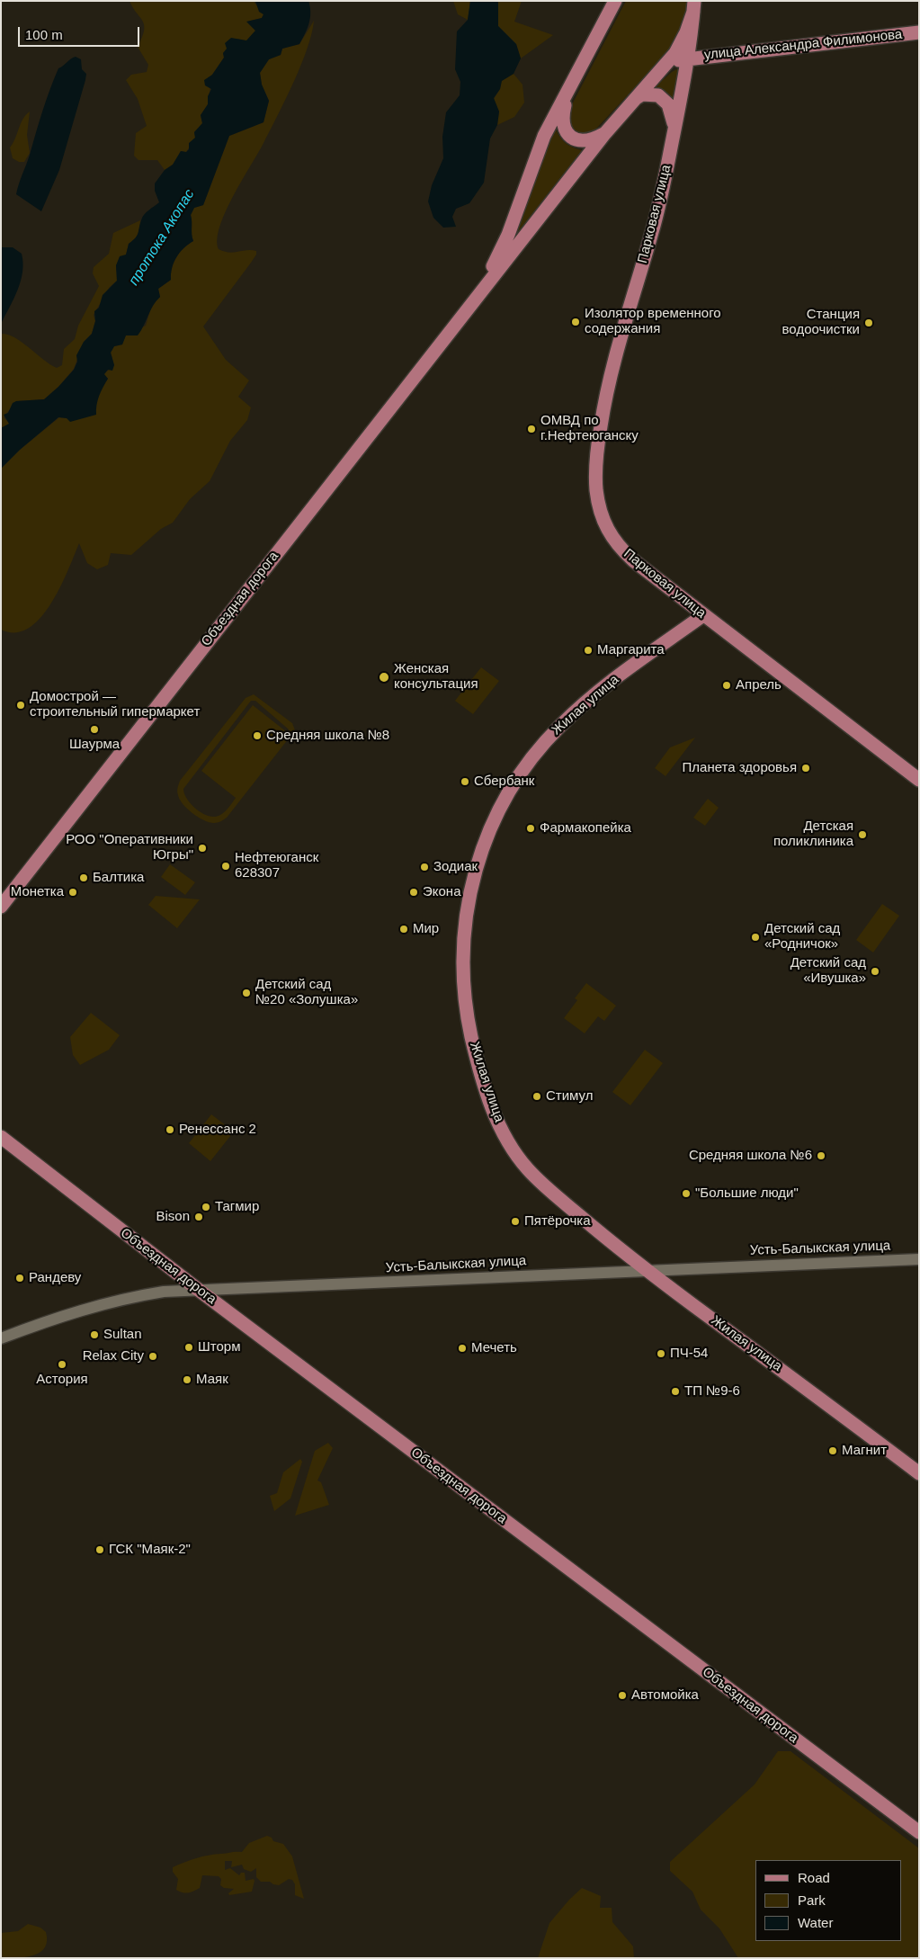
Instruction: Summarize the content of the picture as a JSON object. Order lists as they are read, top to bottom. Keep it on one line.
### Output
{"streets":{"main road":["улица Александра Филимонова","Парковая улица","Объездная дорога","Жилая улица"],"street":["Усть-Балыкская улица"]},"crossings":[["улица Александра Филимонова","Парковая улица"],["Парковая улица","Жилая улица"],["Объездная дорога","Усть-Балыкская улица"],["Жилая улица","Усть-Балыкская улица"]],"water":["протока Акопас"],"places":["Изолятор временного содержания","Станция водоочистки","ОМВД по г.Нефтеюганску","Маргарита","Женская консультация","Апрель","Домострой — строительный гипермаркет","Шаурма","Средняя школа №8","Планета здоровья","Сбербанк","Фармакопейка","Детская поликлиника","РОО \"Оперативники Югры\"","Нефтеюганск 628307","Зодиак","Балтика","Монетка","Экона","Мир","Детский сад «Родничок»","Детский сад «Ивушка»","Детский сад №20 «Золушка»","Стимул","Ренессанс 2","Средняя школа №6","\"Большие люди\"","Тагмир","Bison","Пятёрочка","Рандеву","Sultan","Шторм","Мечеть","ПЧ-54","Relax City","Астория","Маяк","ТП №9-6","Магнит","ГСК \"Маяк-2\"","Автомойка"],"legend":["Road","Park","Water"],"scale_bar":"100 m"}
